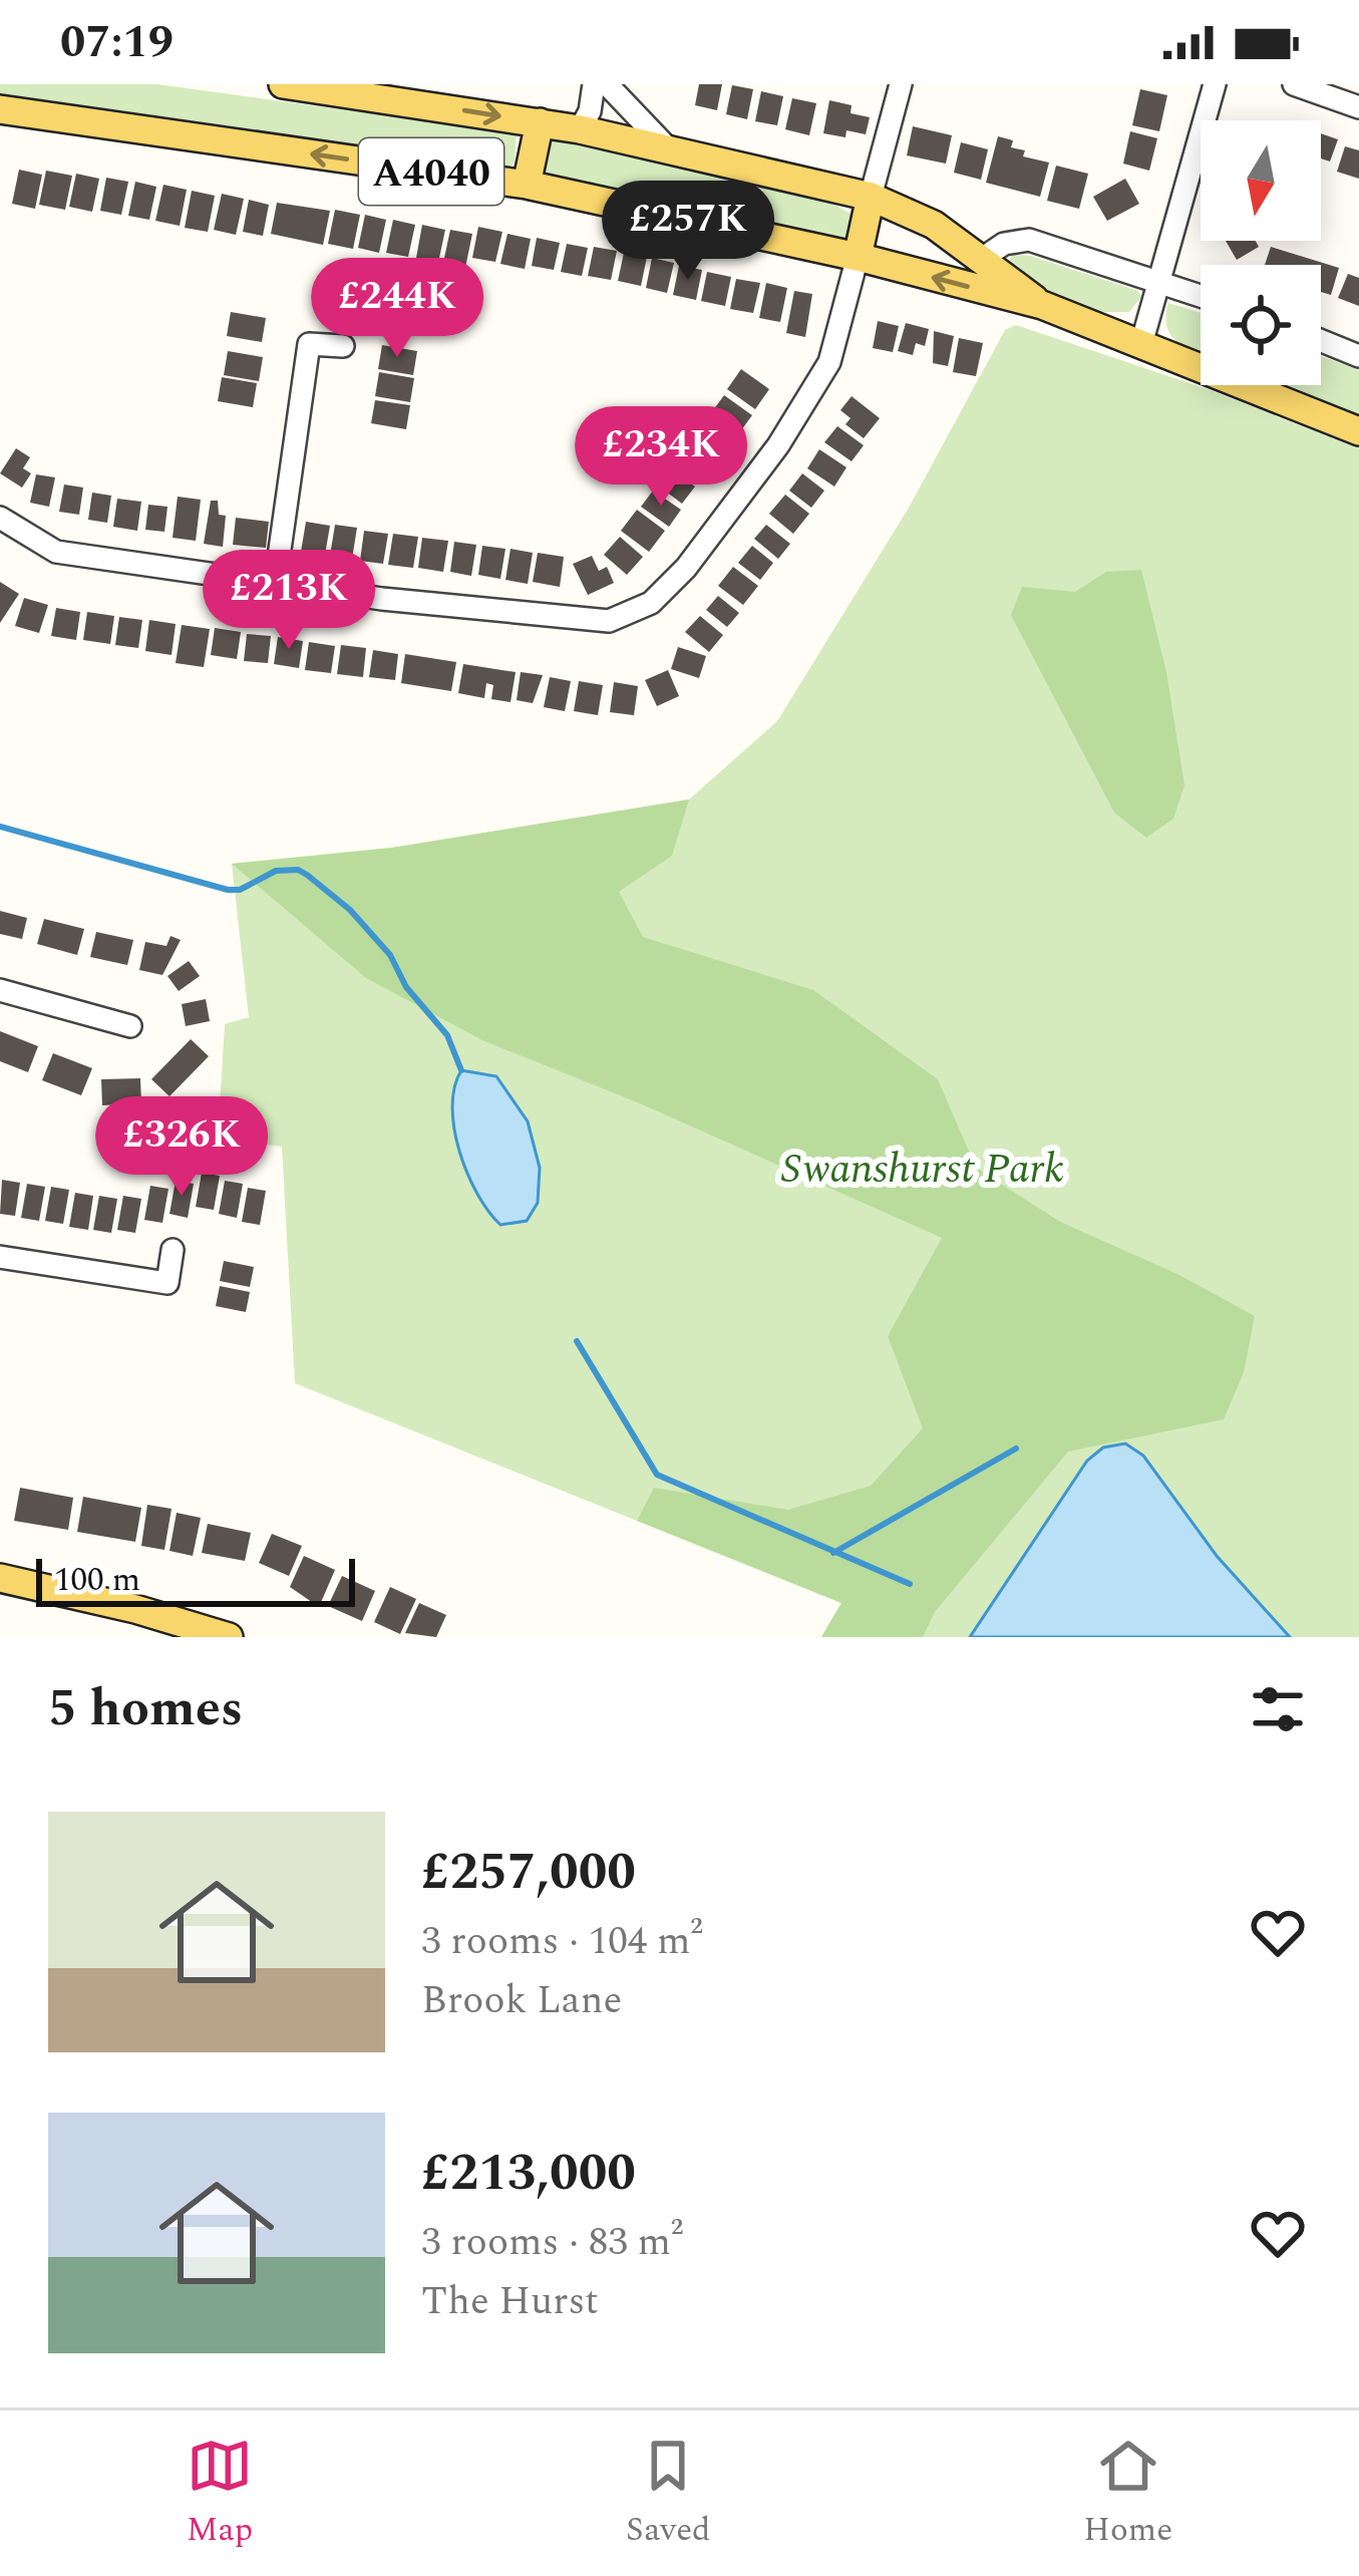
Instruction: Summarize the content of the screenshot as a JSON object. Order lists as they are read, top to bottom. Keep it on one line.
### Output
{"streets":{"main road":["A4040"]},"parks":["Swanshurst Park"],"scale_bar":"100 m","north":"bottom","page":{"status":"07:19","price":["£257K","£244K","£234K","£213K","£326K"],"scale":"100 m","heading":"5 homes","list":[{"name":"£257,000","note":"3 rooms · 104 m² · Brook Lane"},{"name":"£213,000","note":"3 rooms · 83 m² · The Hurst"}],"tabs":["Map","Saved","Home"]}}
